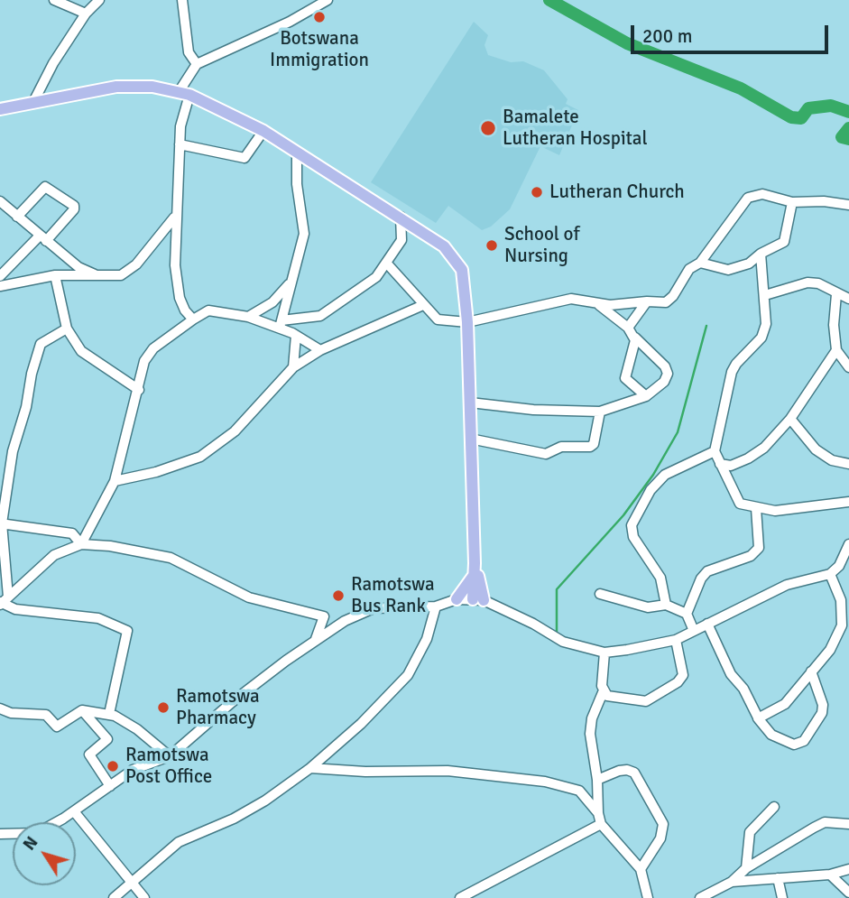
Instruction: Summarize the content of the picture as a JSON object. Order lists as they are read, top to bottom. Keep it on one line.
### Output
{"places":["Botswana Immigration","Bamalete Lutheran Hospital","Lutheran Church","School of Nursing","Ramotswa Bus Rank","Ramotswa Pharmacy","Ramotswa Post Office"],"scale_bar":"200 m","north":"top left"}
